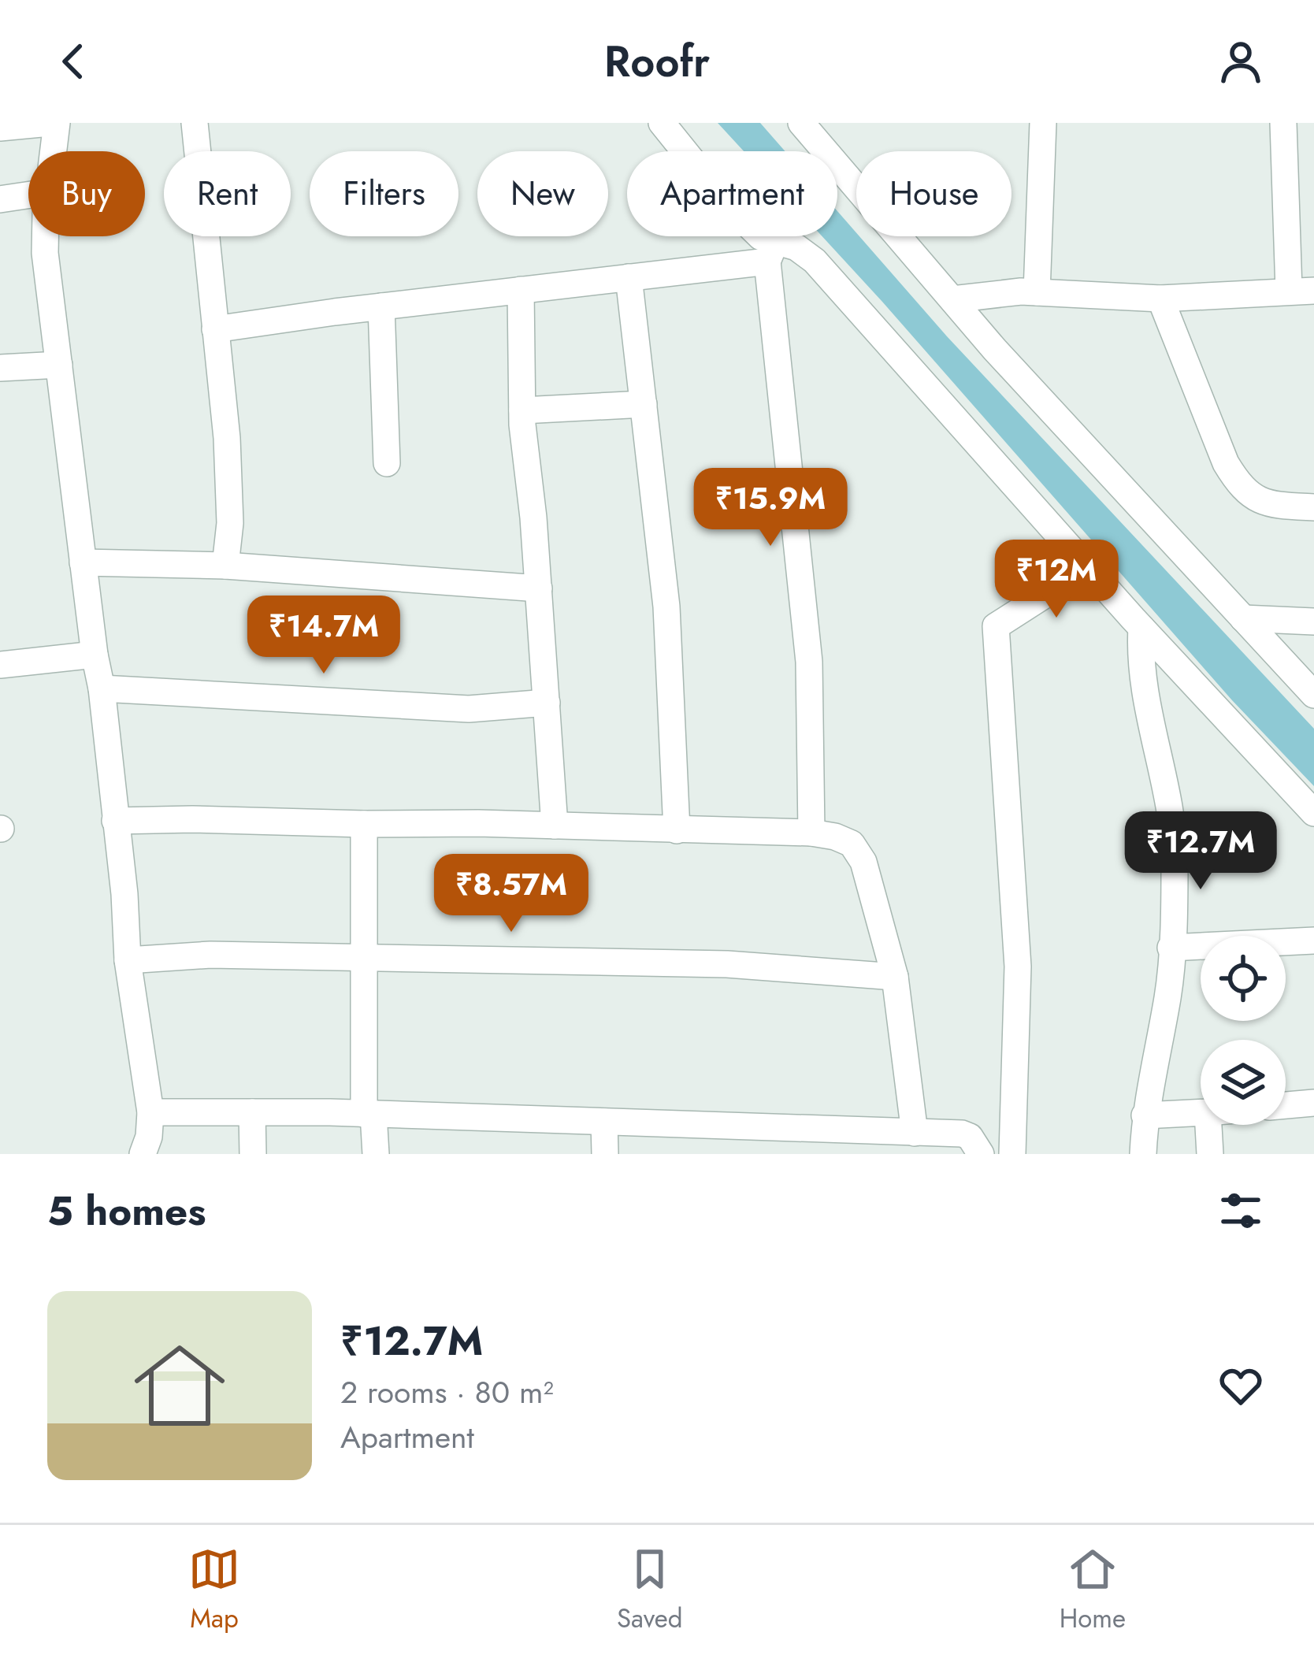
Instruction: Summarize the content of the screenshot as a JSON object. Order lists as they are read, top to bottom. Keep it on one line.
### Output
{"page":{"header":"Roofr","chip":["Buy","Rent","Filters","New","Apartment","House"],"price":["₹15.9M","₹12M","₹14.7M","₹12.7M","₹8.57M"],"heading":"5 homes","list":[{"name":"₹12.7M","note":"2 rooms · 80 m² · Apartment"}],"tabs":["Map","Saved","Home"]}}
